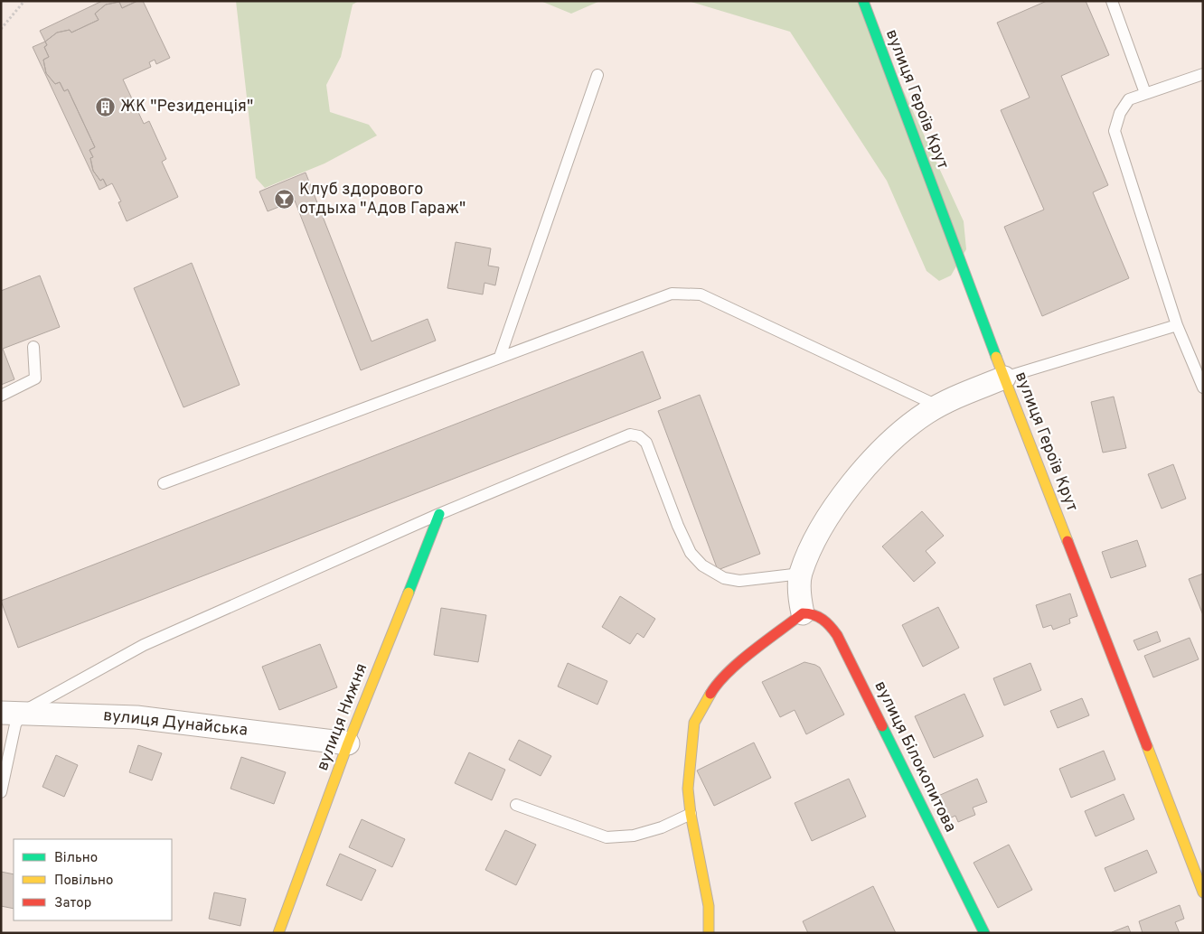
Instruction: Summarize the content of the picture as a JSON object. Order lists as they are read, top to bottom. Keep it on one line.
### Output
{"streets":{"street":["вулиця Героїв Крут","вулиця Нижня","вулиця Дунайська","вулиця Білокопитова"]},"crossings":[["вулиця Нижня","вулиця Дунайська"]],"places":{"building":["ЖК \"Резиденція\""],"bar":["Клуб здорового отдыха \"Адов Гараж\""]},"legend":["Вільно","Повільно","Затор"]}
